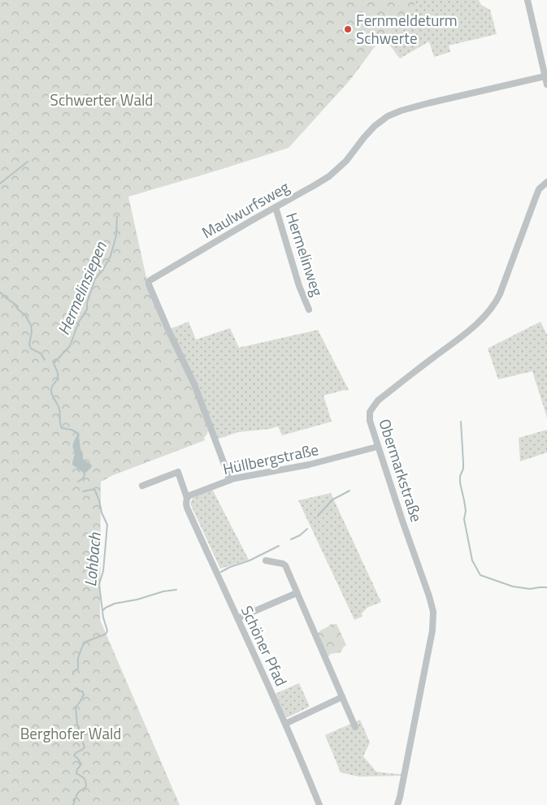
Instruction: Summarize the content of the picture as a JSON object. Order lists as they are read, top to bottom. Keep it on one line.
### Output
{"streets":{"street":["Maulwurfsweg","Hermelinweg","Hüllbergstraße","Obermarkstraße","Schöner Pfad"]},"crossings":[["Maulwurfsweg","Hermelinweg"],["Maulwurfsweg","Hüllbergstraße"],["Hüllbergstraße","Obermarkstraße"],["Hüllbergstraße","Schöner Pfad"]],"water":["Hermelinsiepen","Lohbach"],"parks":["Schwerter Wald","Berghofer Wald"],"places":["Fernmeldeturm Schwerte"]}
